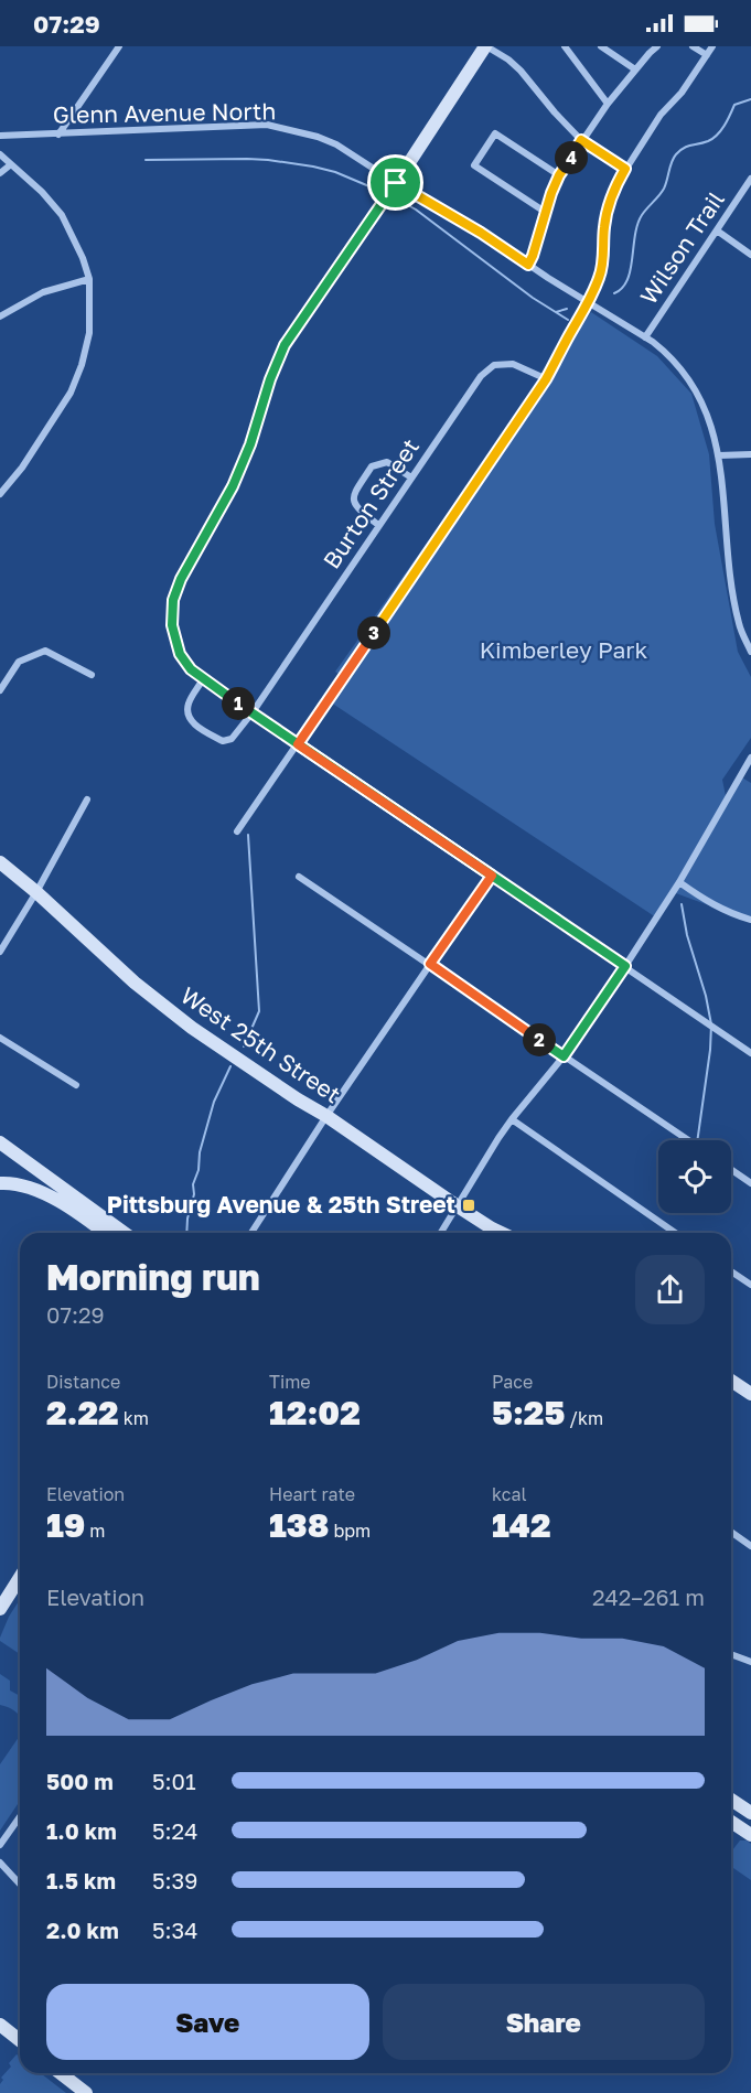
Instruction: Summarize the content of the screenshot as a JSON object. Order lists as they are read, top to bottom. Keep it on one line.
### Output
{"streets":{"street":["Glenn Avenue North","Wilson Trail","Burton Street","West 25th Street"]},"crossings":[["Glenn Avenue North","Wilson Trail"]],"parks":["Kimberley Park"],"places":{"transit":["Pittsburg Avenue & 25th Street"]},"page":{"status":"07:29","pins":["4","3","1","2"],"heading":["Morning run","07:29"],"stats":[["Distance","2.22 km"],["Time","12:02"],["Pace","5:25 /km"],["Elevation","19 m"],["Heart rate","138 bpm"],["kcal","142"]],"chart":["Elevation","242–261 m"],"list":[{"name":"500 m","note":"5:01"},{"name":"1.0 km","note":"5:24"},{"name":"1.5 km","note":"5:39"},{"name":"2.0 km","note":"5:34"}],"buttons":["Save","Share"]}}
